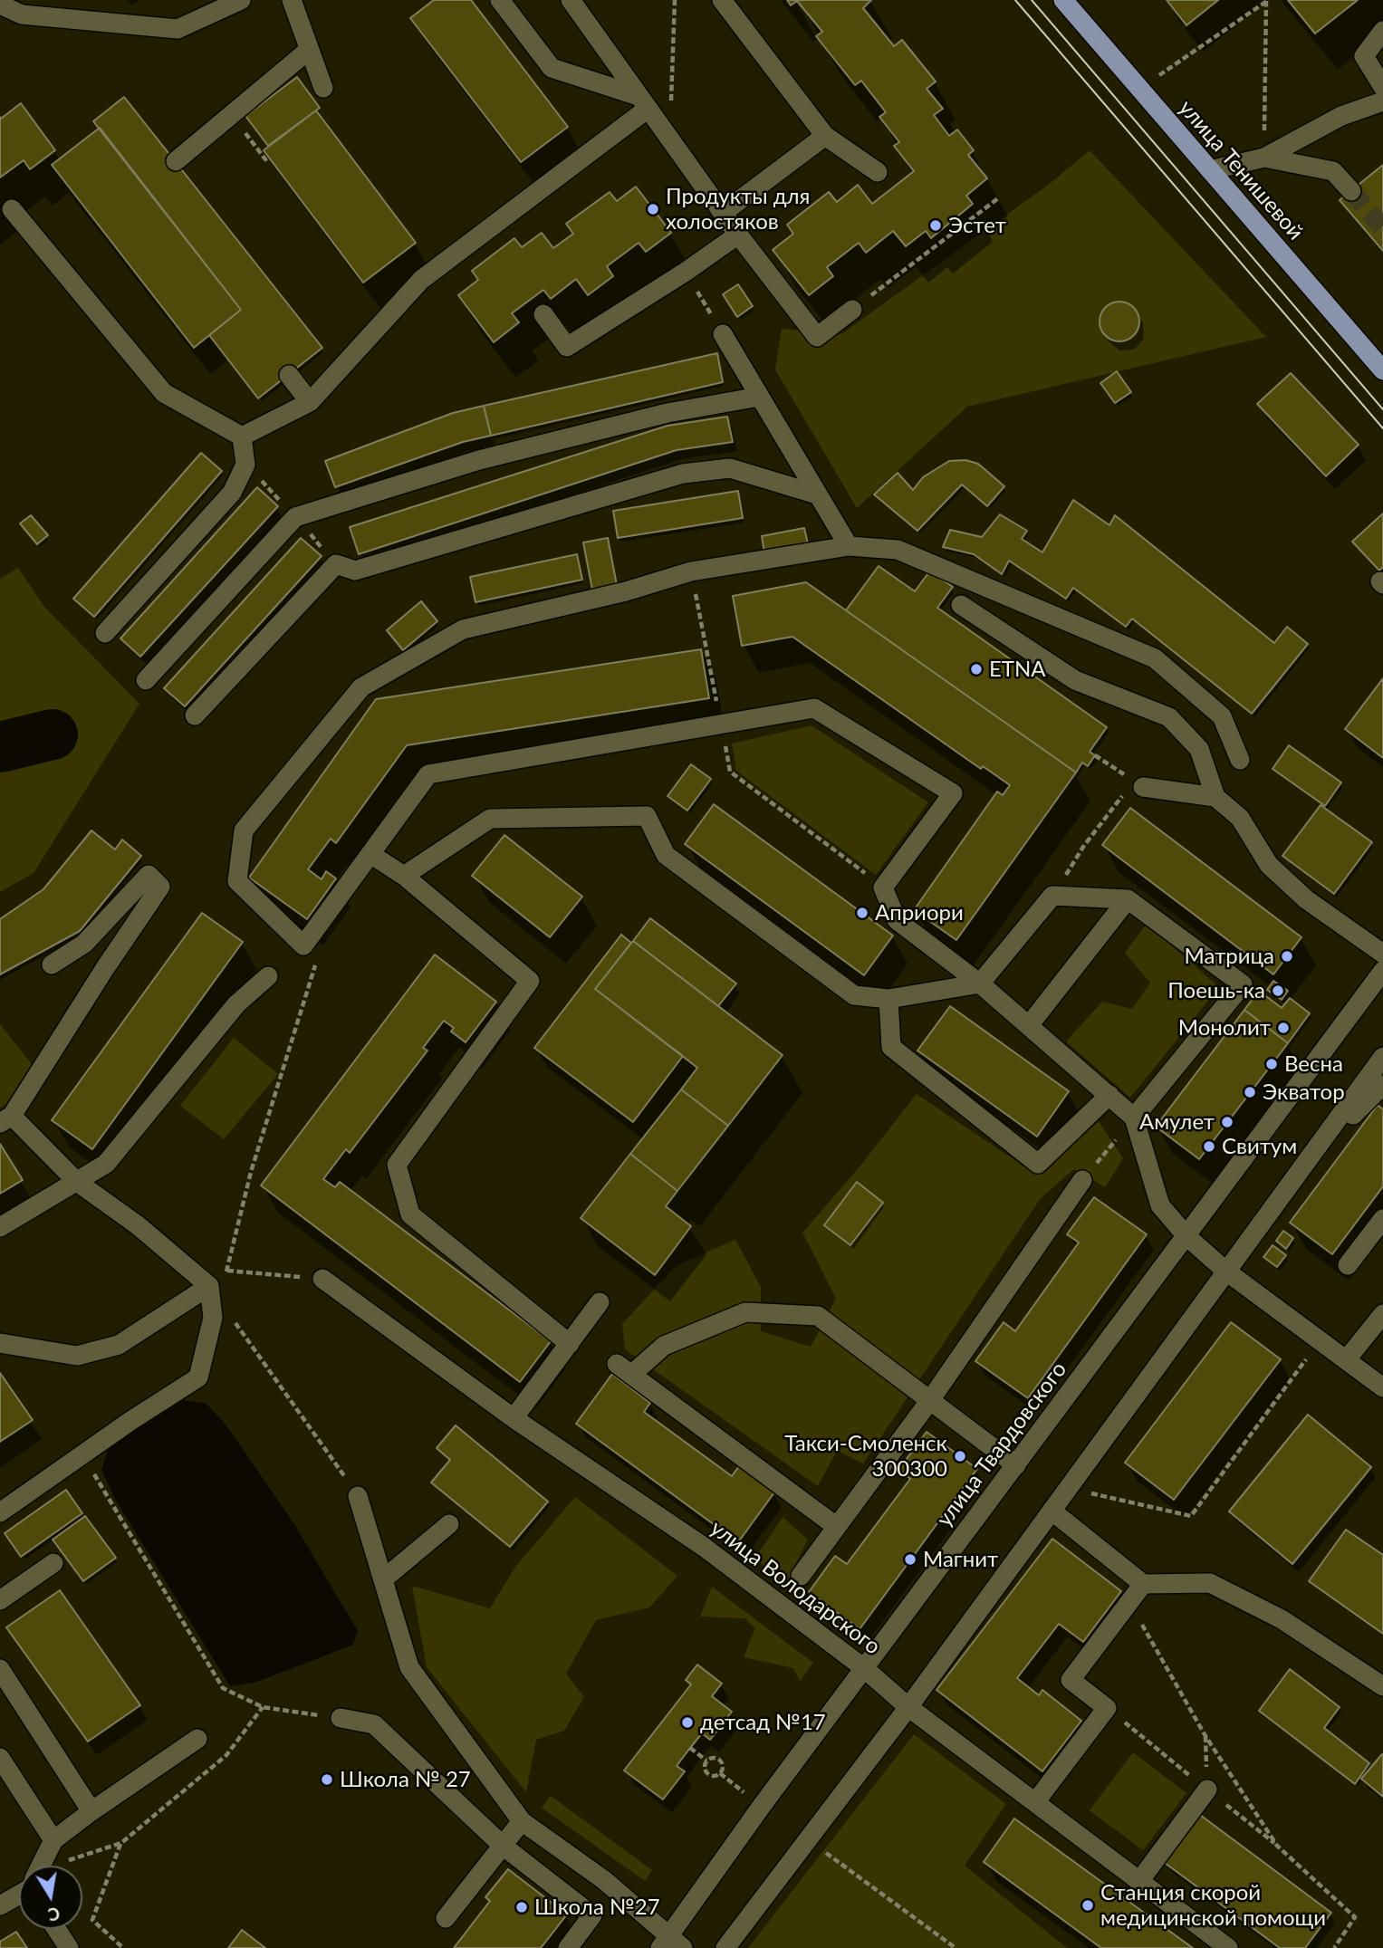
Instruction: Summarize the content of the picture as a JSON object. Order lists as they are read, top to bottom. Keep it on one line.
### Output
{"streets":{"main road":["улица Тенишевой"],"street":["улица Твардовского","улица Володарского"]},"crossings":[["улица Твардовского","улица Володарского"]],"places":["Продукты для холостяков","Эстет","ETNA","Априори","Матрица","Поешь-ка","Монолит","Весна","Экватор","Амулет","Свитум","Такси-Смоленск 300300","Магнит","детсад №17","Школа № 27","Станция скорой медицинской помощи","Школа №27"],"north":"bottom"}
